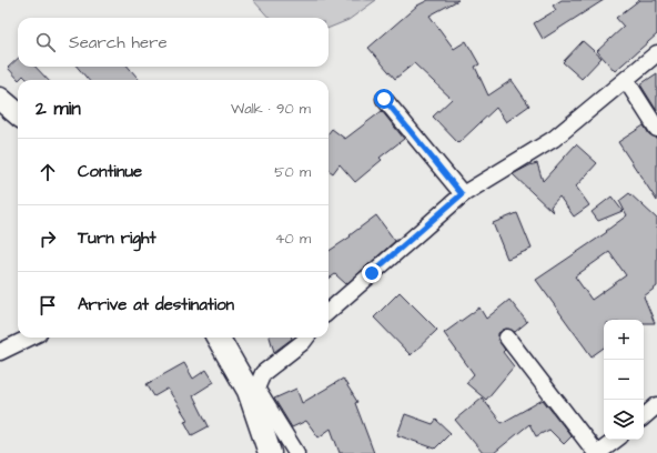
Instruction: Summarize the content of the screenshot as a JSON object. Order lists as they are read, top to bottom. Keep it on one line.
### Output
{"page":{"search":"Search here","heading":["2 min","Walk · 90 m"],"list":[["Continue","50 m"],["Turn right","40 m"],"Arrive at destination"],"map_buttons":["+","−"]}}
